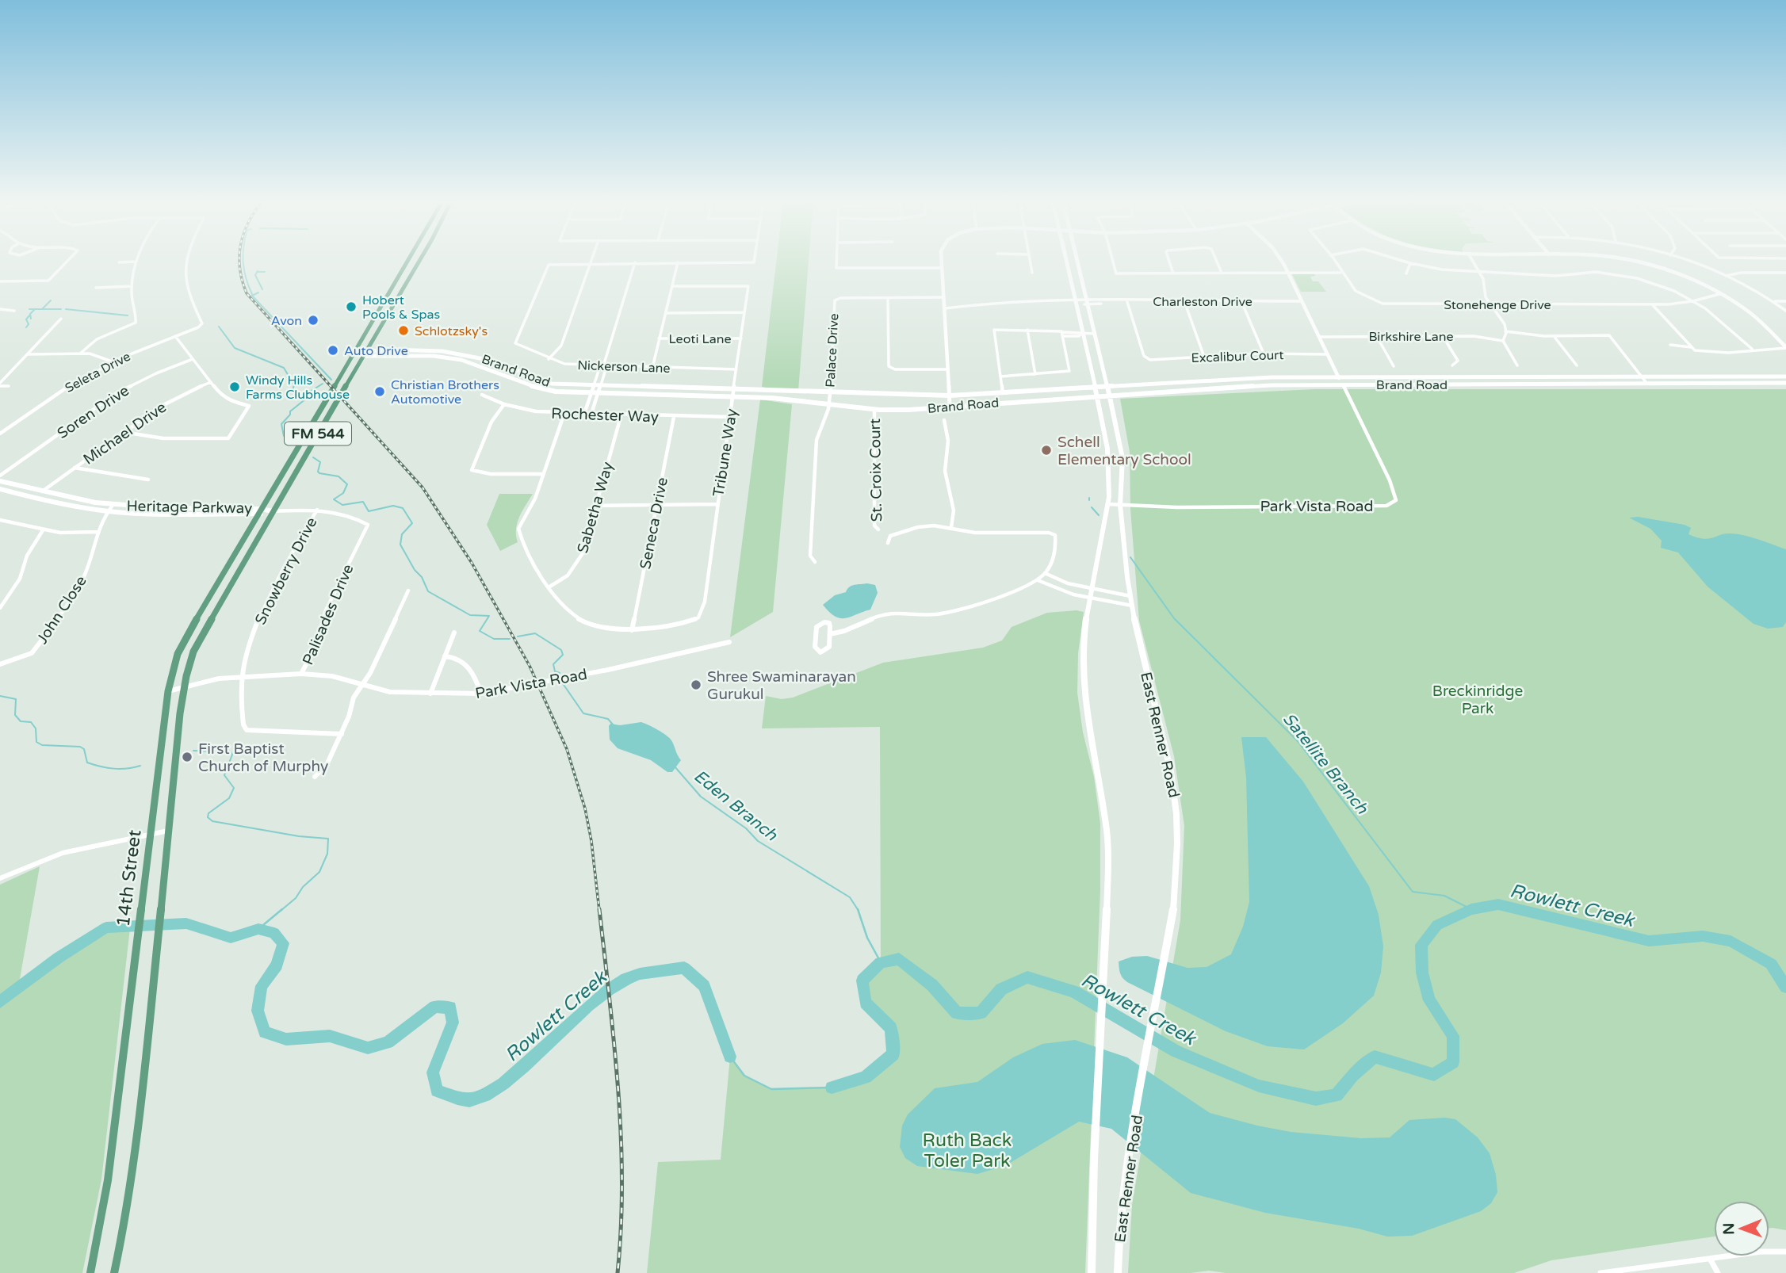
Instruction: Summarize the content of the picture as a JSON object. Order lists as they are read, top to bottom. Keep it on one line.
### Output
{"streets":{"main road":["Brand Road","FM 544","Heritage Parkway","East Renner Road","14th Street"],"street":["Charleston Drive","Stonehenge Drive","Birkshire Lane","Leoti Lane","Palace Drive","Excalibur Court","Nickerson Lane","Seleta Drive","Soren Drive","Rochester Way","Michael Drive","Tribune Way","St. Croix Court","Park Vista Road","Sabetha Way","Seneca Drive","Snowberry Drive","John Close","Palisades Drive"]},"crossings":[["Charleston Drive","East Renner Road"],["Leoti Lane","Tribune Way"],["Palace Drive","Brand Road"],["Nickerson Lane","Tribune Way"],["Brand Road","FM 544"],["Brand Road","Tribune Way"],["Brand Road","St. Croix Court"],["Brand Road","Park Vista Road"],["Brand Road","East Renner Road"],["Rochester Way","Tribune Way"],["Rochester Way","Sabetha Way"],["Rochester Way","Seneca Drive"],["Michael Drive","Heritage Parkway"],["FM 544","Heritage Parkway"],["FM 544","14th Street"],["Tribune Way","Seneca Drive"],["Park Vista Road","Snowberry Drive"],["Park Vista Road","Palisades Drive"],["Park Vista Road","East Renner Road"],["Park Vista Road","14th Street"],["Heritage Parkway","John Close"],["Heritage Parkway","14th Street"]],"water":["Satellite Branch","Eden Branch","Rowlett Creek"],"parks":["Breckinridge Park","Ruth Back Toler Park"],"places":["Hobert Pools & Spas","Avon","Schlotzsky's","Auto Drive","Windy Hills Farms Clubhouse","Christian Brothers Automotive","Schell Elementary School","Shree Swaminarayan Gurukul","First Baptist Church of Murphy"],"north":"left"}
